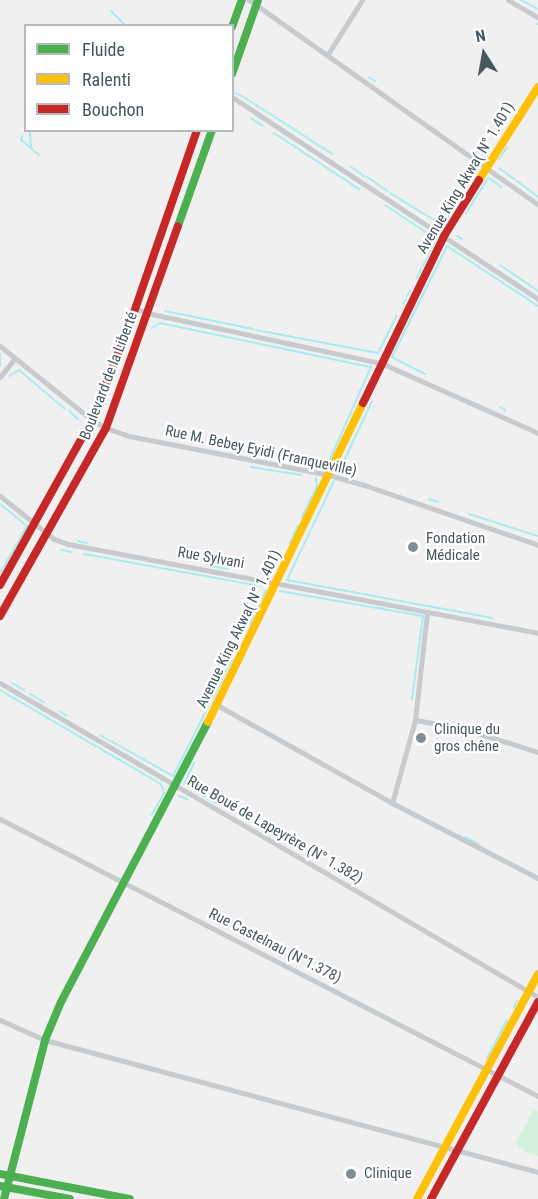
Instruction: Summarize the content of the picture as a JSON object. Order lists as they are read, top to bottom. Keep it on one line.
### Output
{"streets":{"main road":["Avenue King Akwa( N° 1.401)","Boulevard de la Liberté"],"street":["Rue M. Bebey Eyidi (Franqueville)","Rue Sylvani","Rue Boué de Lapeyrère (N° 1.382)","Rue Castelnau (N°1.378)"]},"crossings":[["Avenue King Akwa( N° 1.401)","Rue M. Bebey Eyidi (Franqueville)"],["Avenue King Akwa( N° 1.401)","Rue Sylvani"],["Avenue King Akwa( N° 1.401)","Rue Boué de Lapeyrère (N° 1.382)"],["Avenue King Akwa( N° 1.401)","Rue Castelnau (N°1.378)"],["Boulevard de la Liberté","Rue M. Bebey Eyidi (Franqueville)"],["Boulevard de la Liberté","Rue Sylvani"]],"places":["Fondation Médicale","Clinique du gros chêne","Clinique"],"legend":["Fluide","Ralenti","Bouchon"],"north":"top"}
